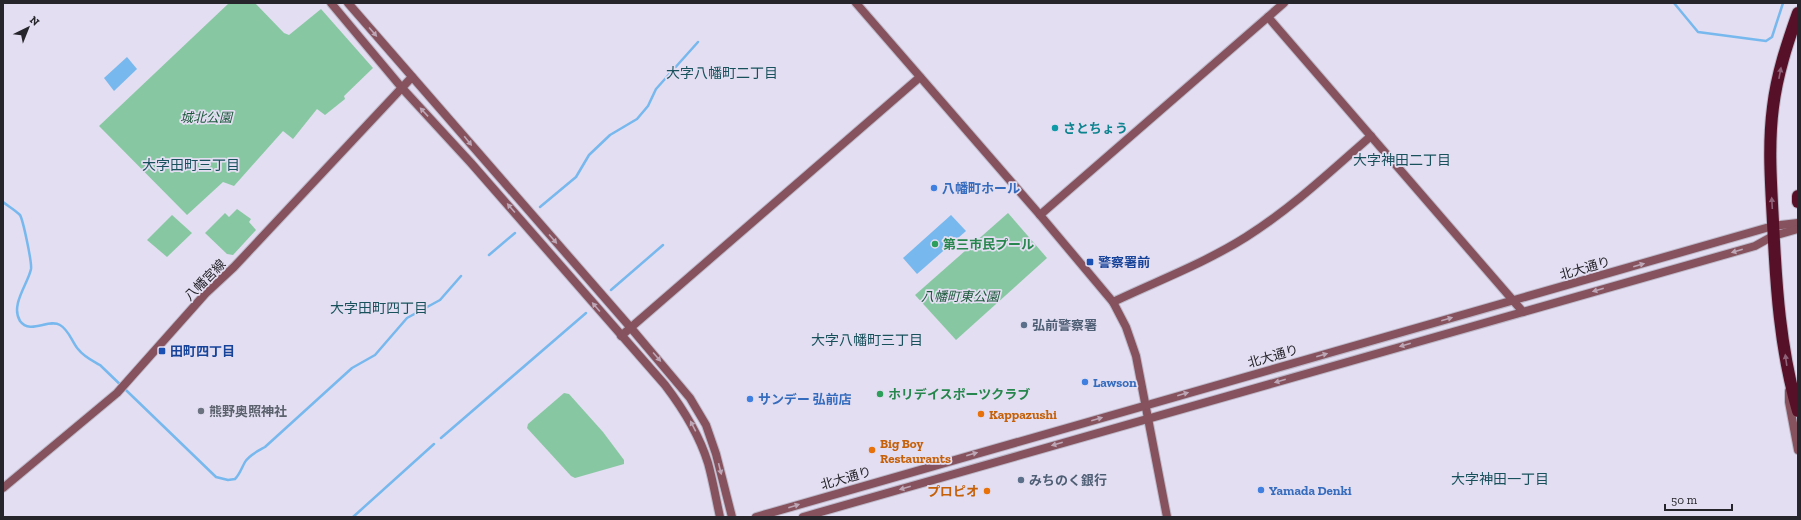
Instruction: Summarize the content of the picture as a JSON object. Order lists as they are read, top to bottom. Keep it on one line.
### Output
{"streets":{"street":["北大通り","八幡宮線"]},"districts":["大字八幡町二丁目","大字神田二丁目","大字田町三丁目","大字田町四丁目","大字八幡町三丁目","大字神田一丁目"],"parks":["城北公園","八幡町東公園"],"places":{"other":["さとちょう","八幡町ホール","第三市民プール","弘前警察署","Lawson","ホリデイスポーツクラブ","サンデー 弘前店","熊野奥照神社","Kappazushi","Big Boy Restaurants","みちのく銀行","Yamada Denki","プロピオ"],"transit":["警察署前","田町四丁目"]},"scale_bar":"50 m","north":"top right"}
